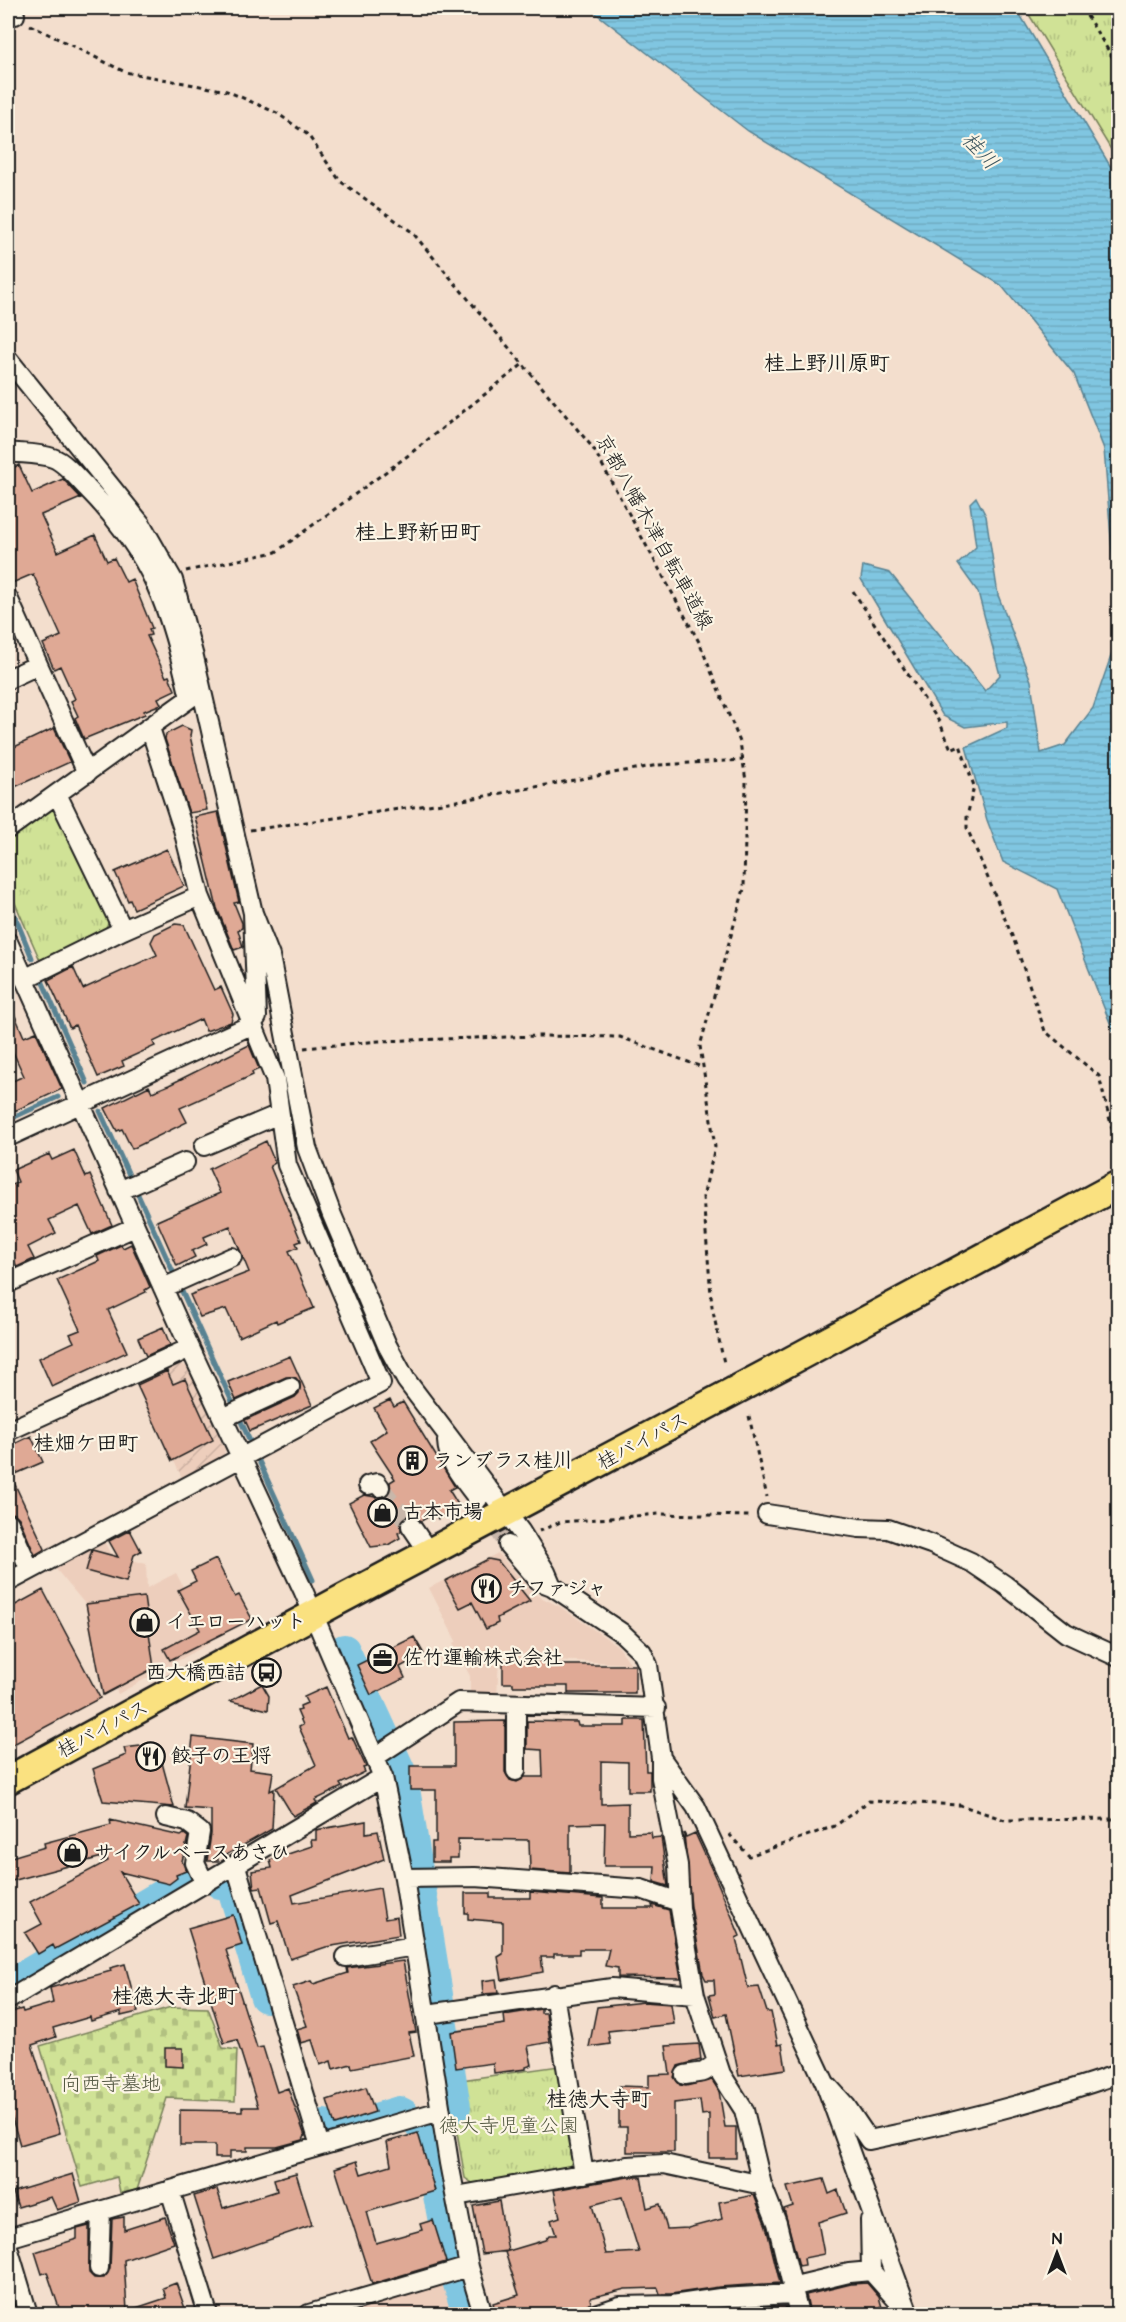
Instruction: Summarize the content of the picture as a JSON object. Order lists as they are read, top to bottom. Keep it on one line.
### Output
{"streets":{"highway":["桂バイパス"],"path":["京都八幡木津自転車道線"]},"districts":["桂上野川原町","桂上野新田町","桂畑ケ田町","桂徳大寺北町","桂徳大寺町"],"water":["桂川"],"parks":["向西寺墓地","徳大寺児童公園"],"places":{"building":["ランブラス桂川"],"shop":["古本市場","イエローハット","サイクルベースあさひ"],"restaurant":["チファジャ","餃子の王将"],"office":["佐竹運輸株式会社"],"bus stop":["西大橋西詰"]},"north":"top"}
